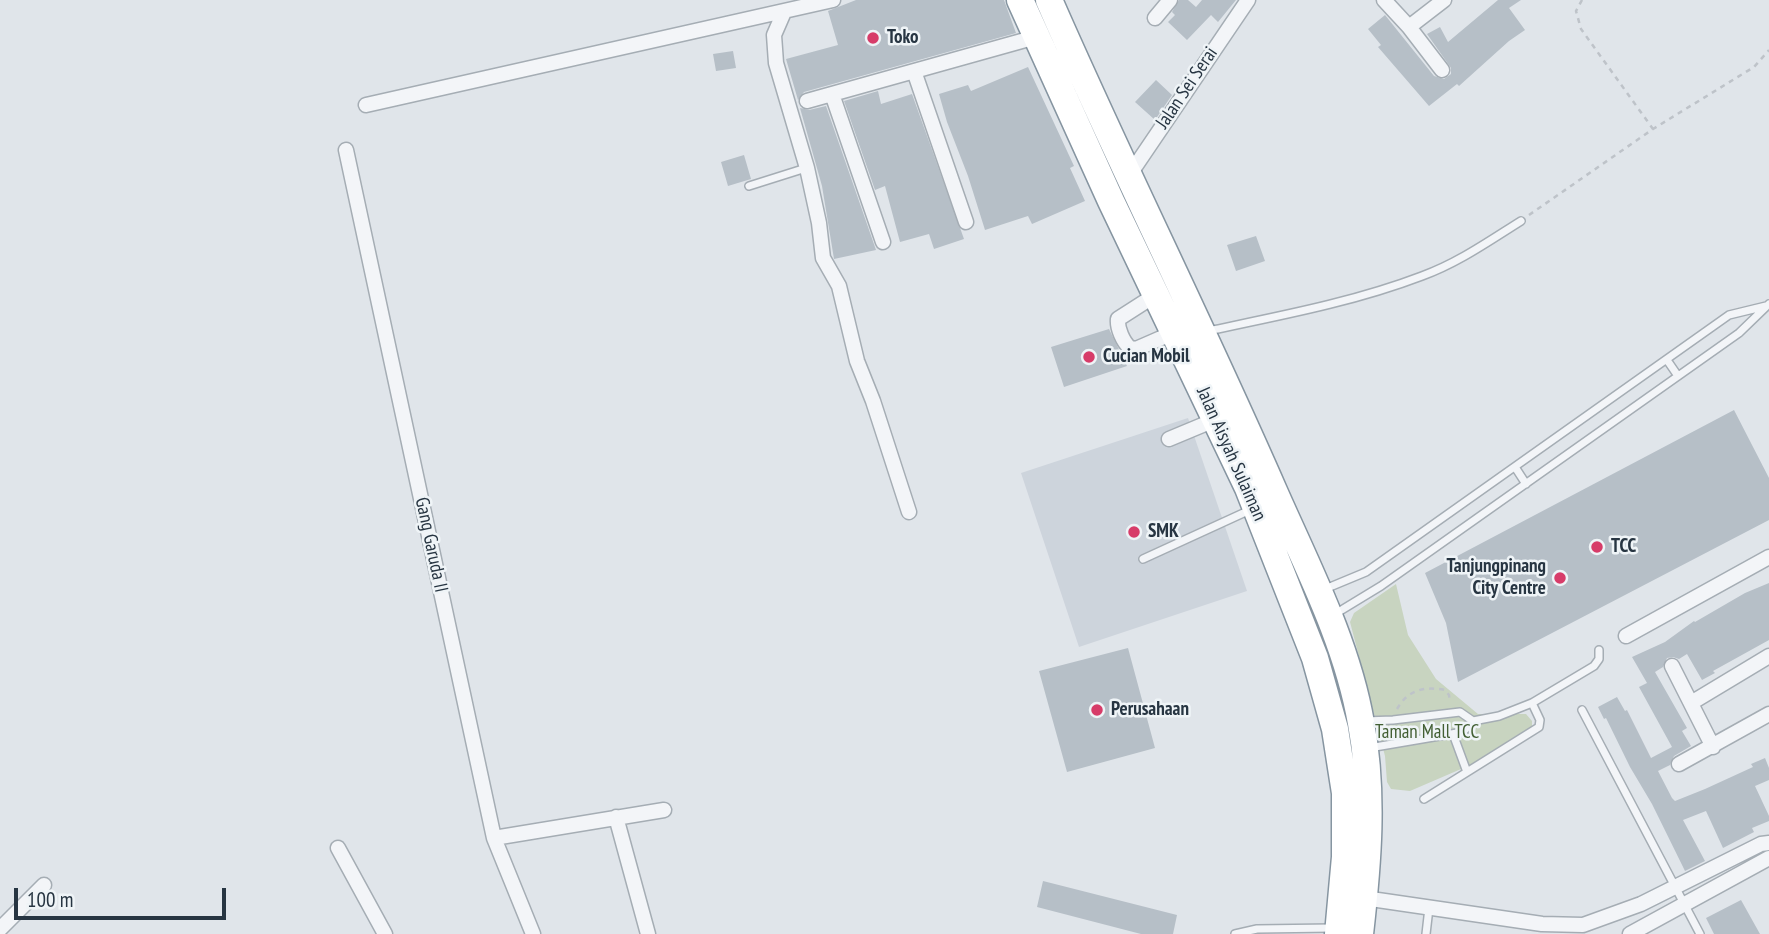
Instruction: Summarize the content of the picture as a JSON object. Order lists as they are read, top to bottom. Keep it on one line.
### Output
{"streets":{"highway":["Jalan Aisyah Sulaiman"],"street":["Jalan Sei Serai","Gang Garuda II"]},"crossings":[["Jalan Sei Serai","Jalan Aisyah Sulaiman"]],"parks":["Taman Mall TCC"],"places":["Toko","Cucian Mobil","SMK","TCC","Tanjungpinang City Centre","Perusahaan"],"scale_bar":"100 m"}
